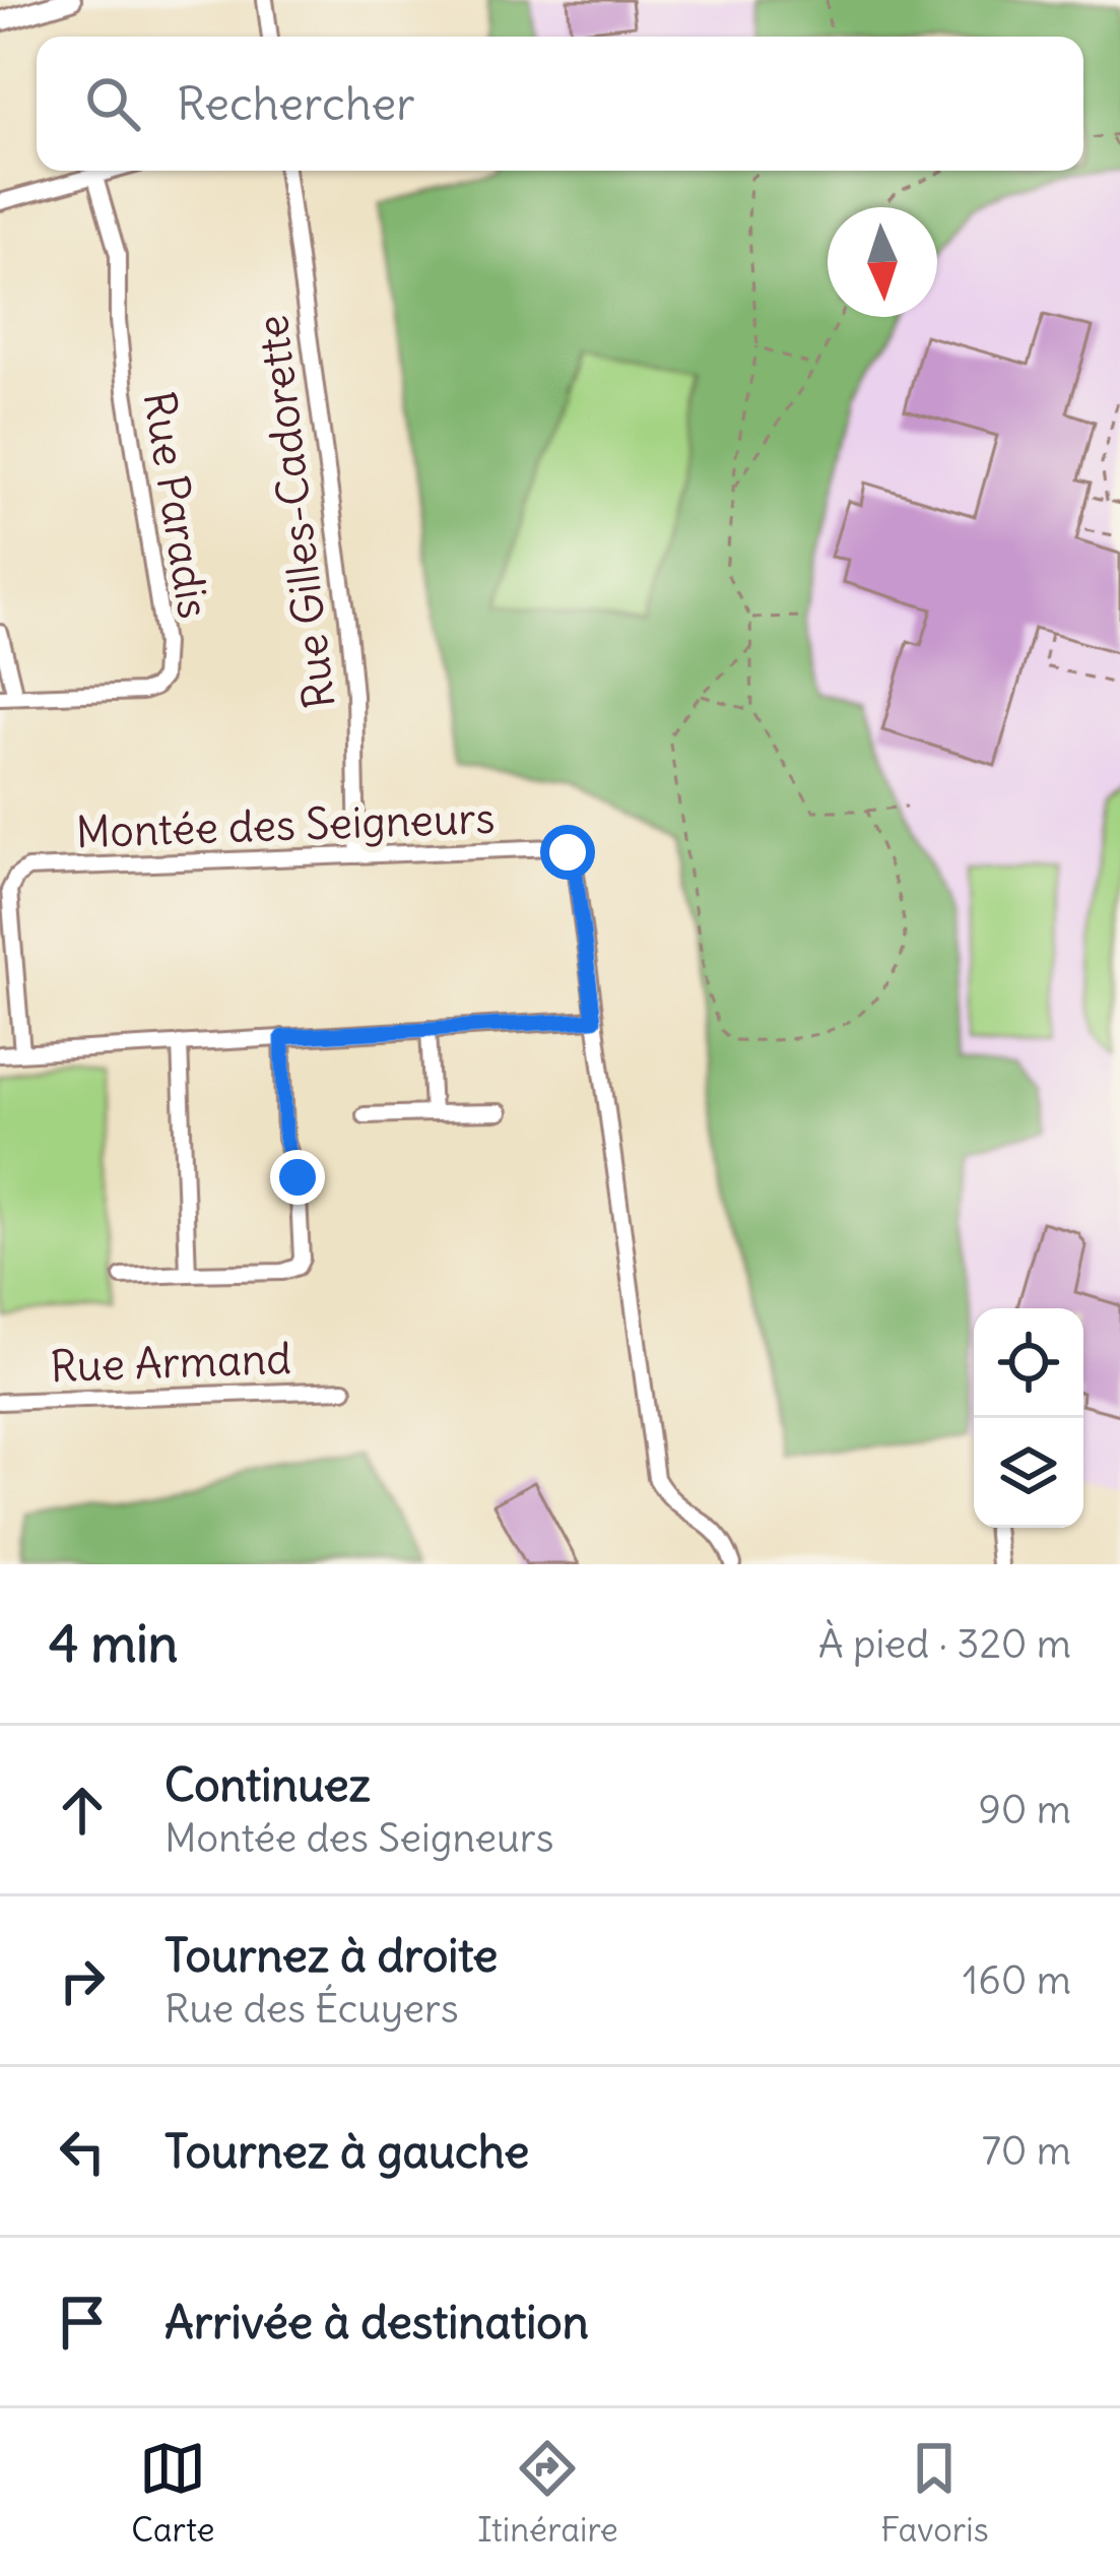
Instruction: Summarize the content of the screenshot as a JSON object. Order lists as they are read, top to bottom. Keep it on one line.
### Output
{"streets":{"street":["Rue Paradis","Rue Gilles-Cadorette","Montée des Seigneurs","Rue Armand"]},"crossings":[["Rue Gilles-Cadorette","Montée des Seigneurs"]],"north":"bottom","page":{"search":"Rechercher","heading":["4 min","À pied · 320 m"],"list":[["Continuez","Montée des Seigneurs","90 m"],["Tournez à droite","Rue des Écuyers","160 m"],["Tournez à gauche","70 m"],"Arrivée à destination"],"nav":["Carte","Itinéraire","Favoris"]}}
